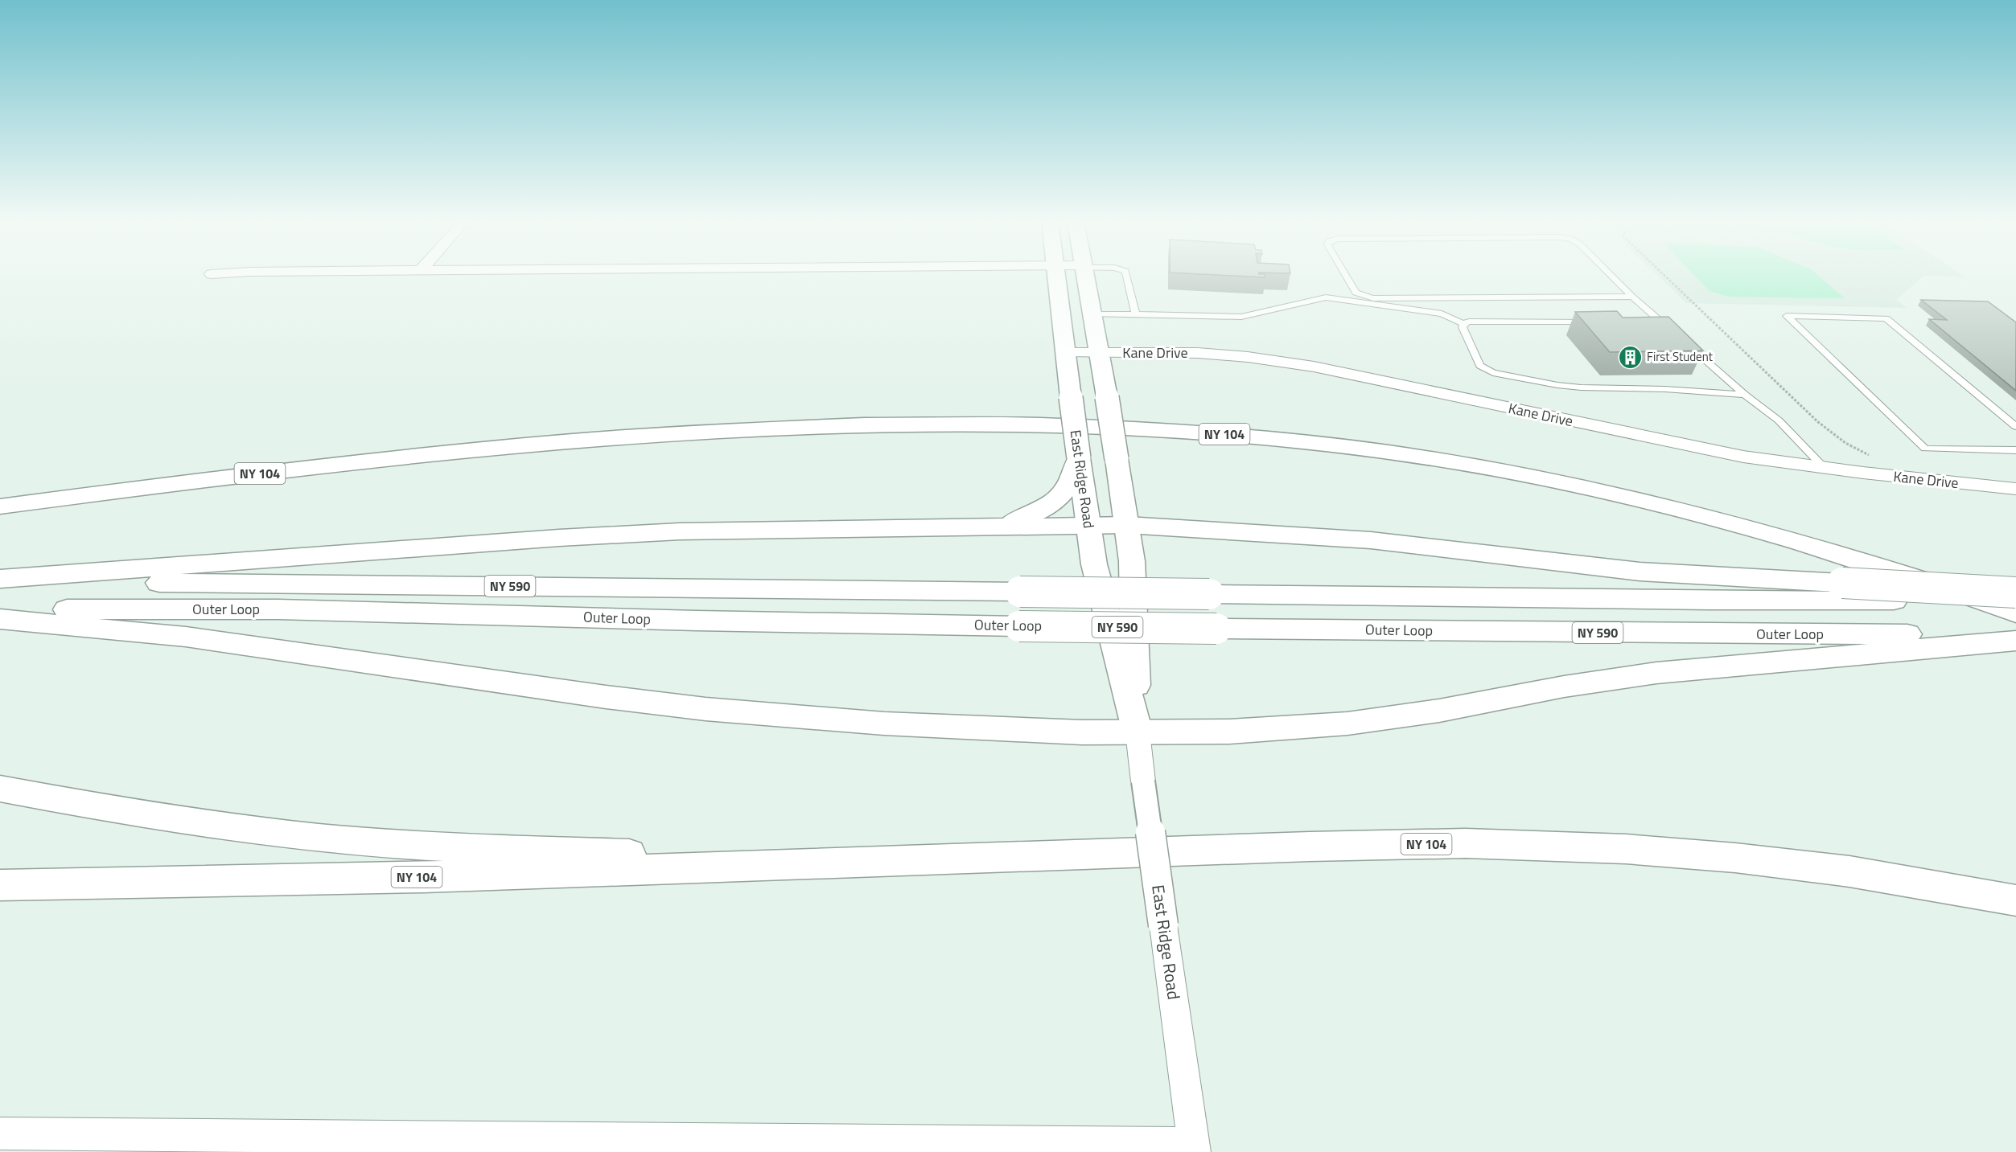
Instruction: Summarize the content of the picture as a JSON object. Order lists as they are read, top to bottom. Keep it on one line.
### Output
{"streets":{"main road":["NY 104","East Ridge Road","NY 590","Outer Loop"],"street":["Kane Drive"]},"crossings":[["Kane Drive","East Ridge Road"]],"places":{"building":["First Student"]}}
